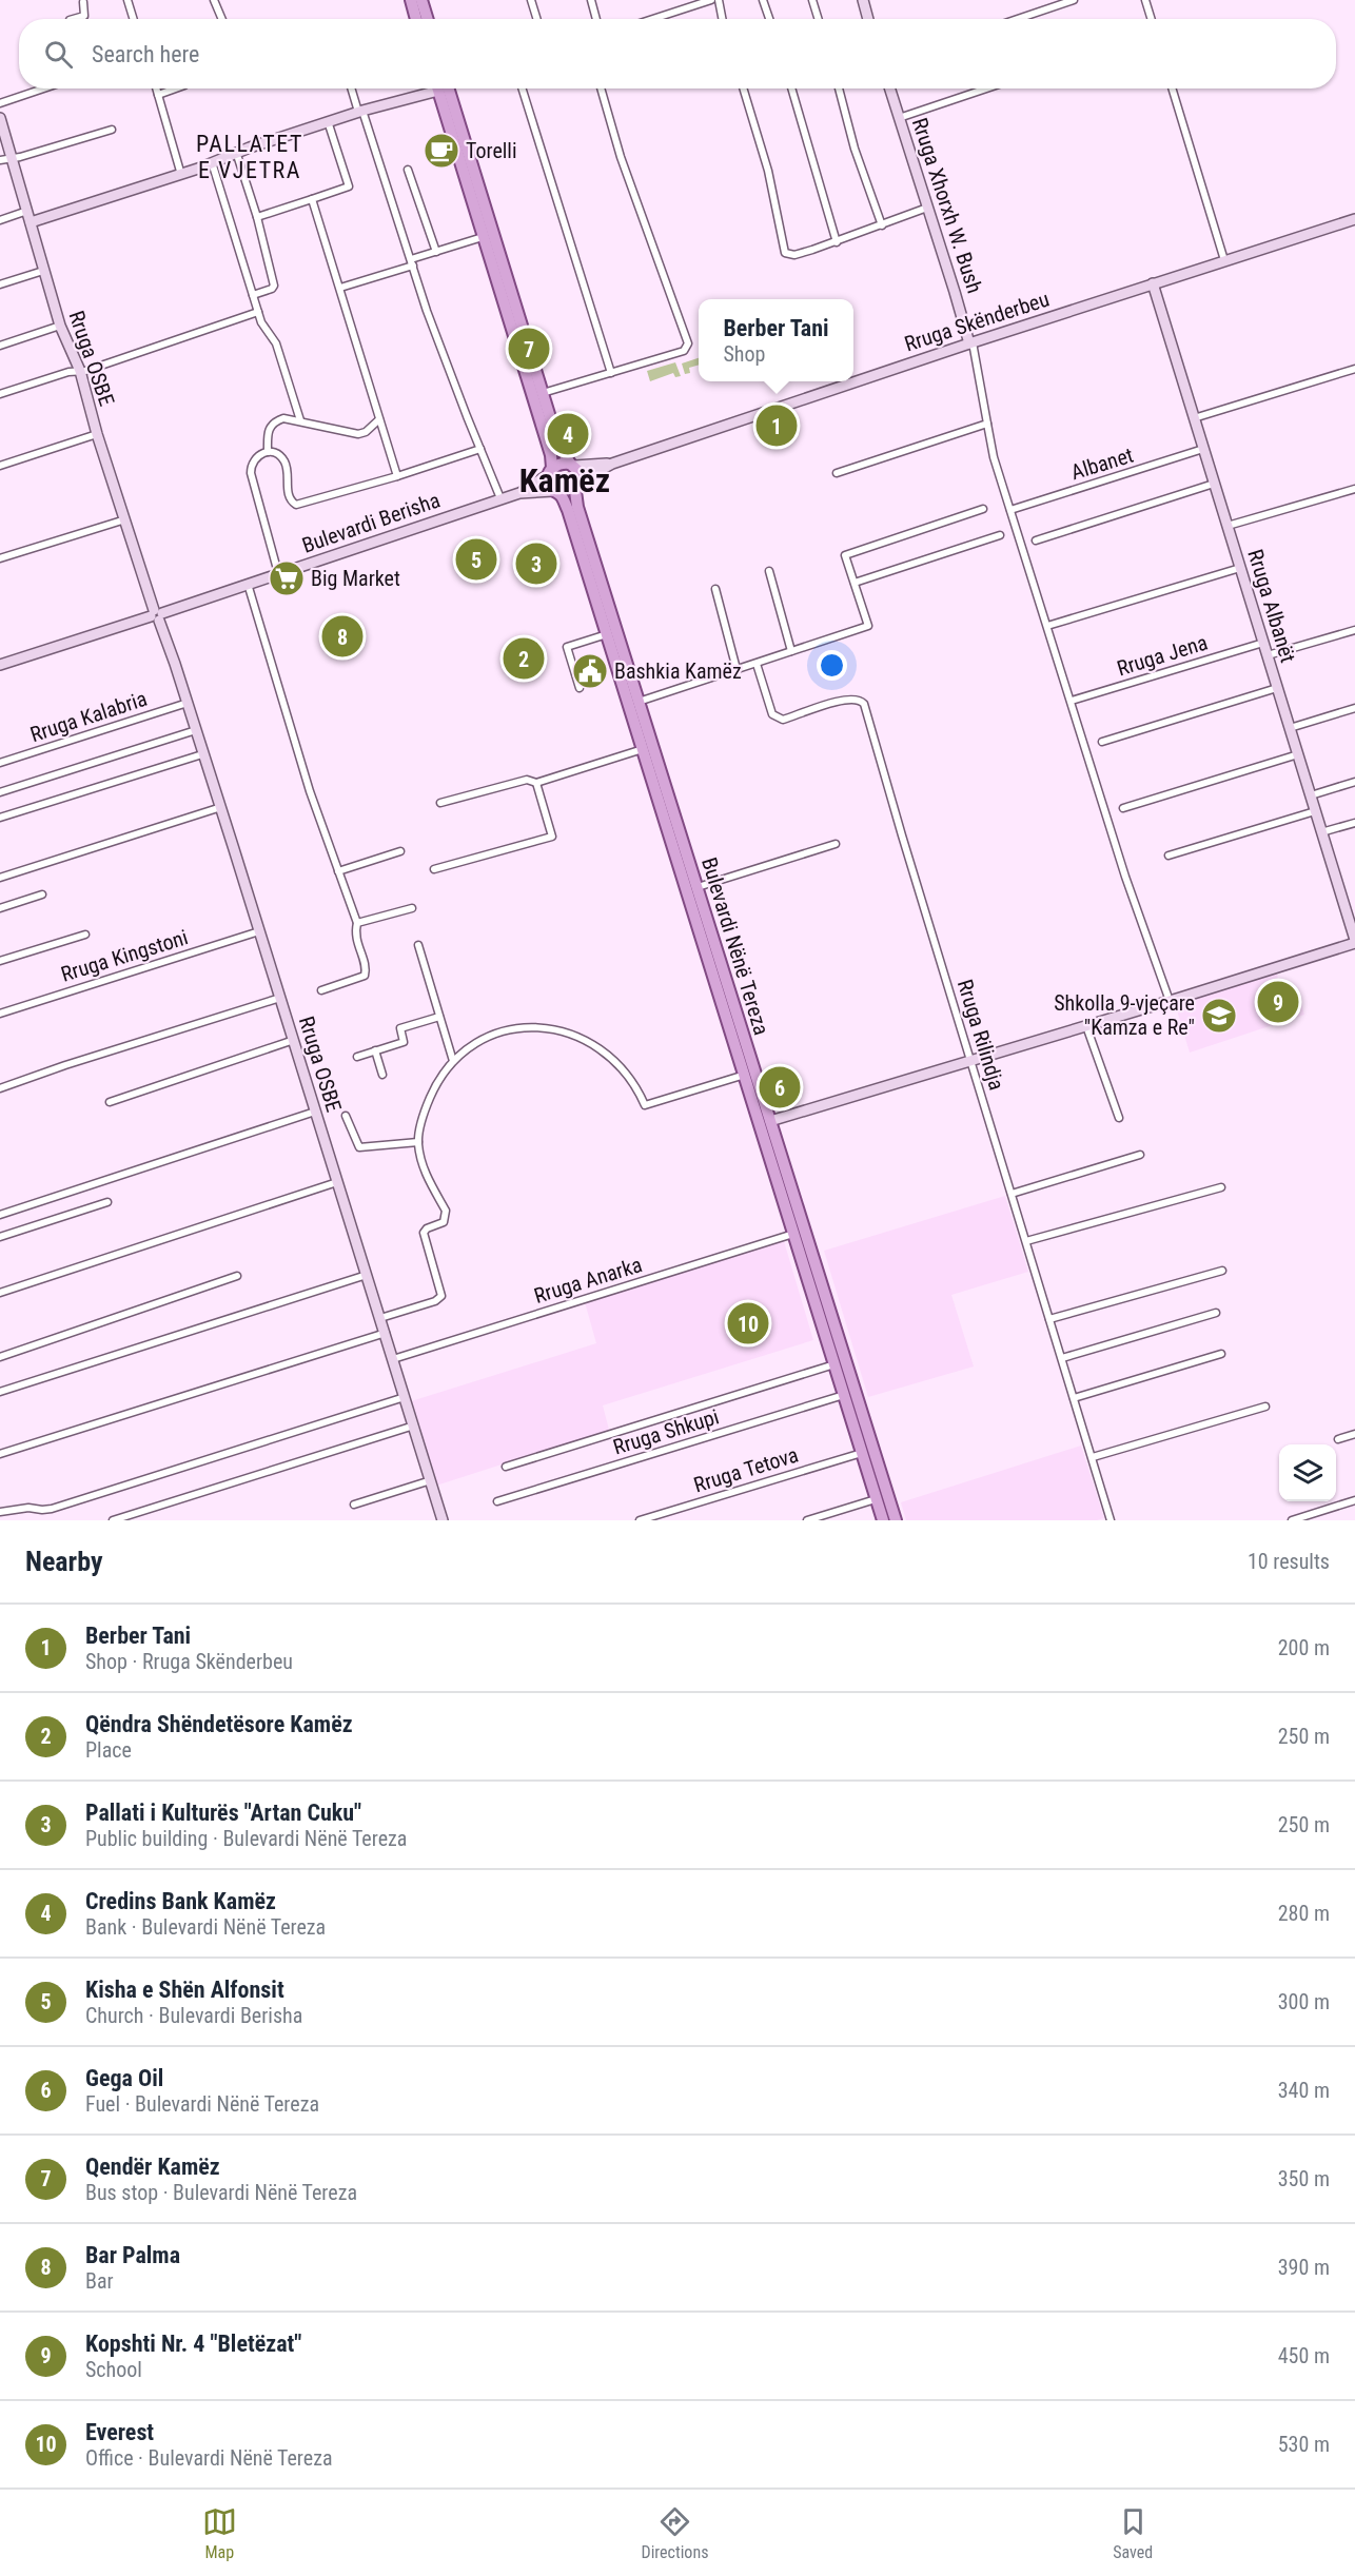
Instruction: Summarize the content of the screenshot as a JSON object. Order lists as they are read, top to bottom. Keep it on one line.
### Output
{"streets":{"main road":["Bulevardi Nënë Tereza"],"street":["Rruga Xhorxh W. Bush","Rruga Skënderbeu","Rruga OSBE","Albanet","Bulevardi Berisha","Rruga Albanët","Rruga Jena","Rruga Kalabria","Rruga Kingstoni","Rruga Rilindja","Rruga Anarka","Rruga Shkupi","Rruga Tetova"]},"crossings":[["Rruga Xhorxh W. Bush","Rruga Skënderbeu"],["Rruga Skënderbeu","Bulevardi Berisha"],["Rruga Skënderbeu","Rruga Albanët"],["Rruga Skënderbeu","Bulevardi Nënë Tereza"],["Rruga OSBE","Bulevardi Berisha"],["Rruga OSBE","Rruga Kalabria"],["Rruga OSBE","Rruga Kingstoni"],["Rruga OSBE","Rruga Anarka"],["Albanet","Rruga Albanët"],["Bulevardi Berisha","Bulevardi Nënë Tereza"],["Rruga Albanët","Rruga Jena"],["Bulevardi Nënë Tereza","Rruga Anarka"],["Bulevardi Nënë Tereza","Rruga Shkupi"],["Bulevardi Nënë Tereza","Rruga Tetova"]],"districts":["PALLATET E VJETRA","Kamëz"],"places":{"cafe":["Torelli"],"supermarket":["Big Market"],"public building":["Bashkia Kamëz"],"school or university":["Shkolla 9-vjeçare \"Kamza e Re\""]},"page":{"search":"Search here","popup":["Berber Tani","Shop"],"pins":["7","1","4","5","3","8","2","9","6","10"],"heading":["Nearby","10 results"],"list":[{"mark":"1","name":"Berber Tani","note":"Shop · Rruga Skënderbeu","value":"200 m"},{"mark":"2","name":"Qëndra Shëndetësore Kamëz","note":"Place","value":"250 m"},{"mark":"3","name":"Pallati i Kulturës \"Artan Cuku\"","note":"Public building · Bulevardi Nënë Tereza","value":"250 m"},{"mark":"4","name":"Credins Bank Kamëz","note":"Bank · Bulevardi Nënë Tereza","value":"280 m"},{"mark":"5","name":"Kisha e Shën Alfonsit","note":"Church · Bulevardi Berisha","value":"300 m"},{"mark":"6","name":"Gega Oil","note":"Fuel · Bulevardi Nënë Tereza","value":"340 m"},{"mark":"7","name":"Qendër Kamëz","note":"Bus stop · Bulevardi Nënë Tereza","value":"350 m"},{"mark":"8","name":"Bar Palma","note":"Bar","value":"390 m"},{"mark":"9","name":"Kopshti Nr. 4 \"Bletëzat\"","note":"School","value":"450 m"},{"mark":"10","name":"Everest","note":"Office · Bulevardi Nënë Tereza","value":"530 m"}],"nav":["Map","Directions","Saved"]}}
